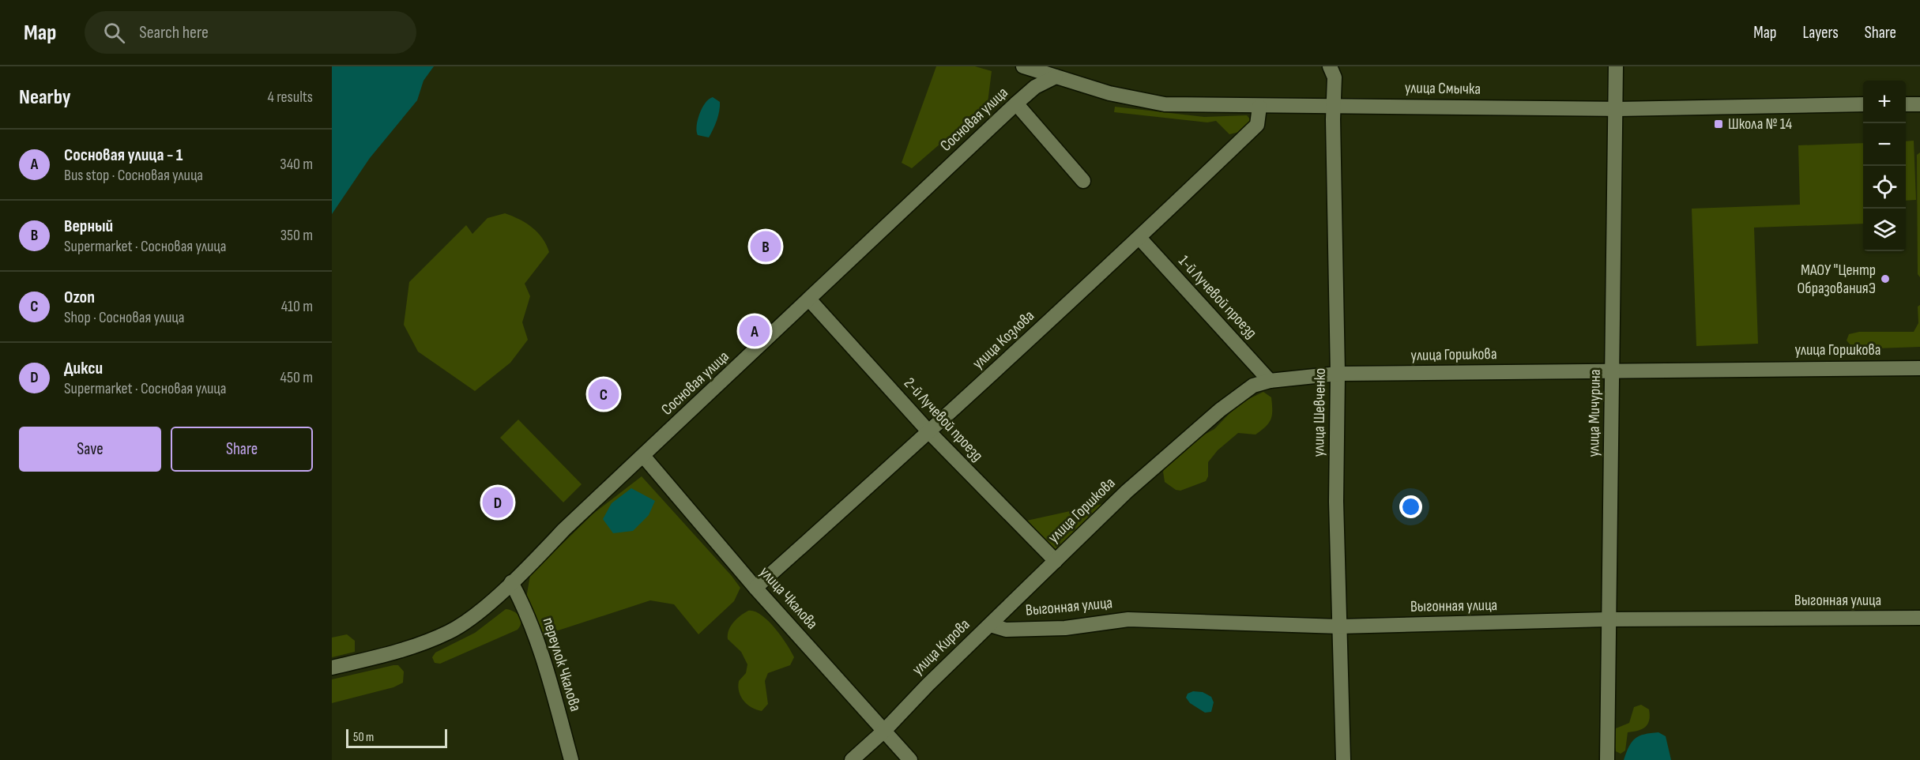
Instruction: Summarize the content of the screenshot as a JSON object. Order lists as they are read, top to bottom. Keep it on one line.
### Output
{"streets":{"street":["улица Смычка","Сосновая улица","1-й Лучевой проезд","улица Козлова","улица Горшкова","улица Шевченко","улица Мичурина","2-й Лучевой проезд","улица Чкалова","Выгонная улица","улица Кирова","переулок Чкалова"]},"crossings":[["улица Смычка","Сосновая улица"],["улица Смычка","улица Козлова"],["улица Смычка","улица Шевченко"],["улица Смычка","улица Мичурина"],["Сосновая улица","2-й Лучевой проезд"],["Сосновая улица","улица Чкалова"],["Сосновая улица","переулок Чкалова"],["1-й Лучевой проезд","улица Козлова"],["1-й Лучевой проезд","улица Горшкова"],["улица Козлова","2-й Лучевой проезд"],["улица Козлова","улица Чкалова"],["улица Горшкова","улица Шевченко"],["улица Горшкова","улица Мичурина"],["улица Горшкова","2-й Лучевой проезд"],["улица Горшкова","улица Кирова"],["улица Шевченко","Выгонная улица"],["улица Мичурина","Выгонная улица"],["2-й Лучевой проезд","улица Кирова"],["улица Чкалова","улица Кирова"],["Выгонная улица","улица Кирова"]],"places":{"transit":["Школа № 14"],"other":["МАОУ \"Центр ОбразованияЭ"]},"scale_bar":"50 m","page":{"header":"Map","search":"Search here","nav":["Map","Layers","Share"],"heading":["Nearby","4 results"],"map_buttons":["+","−"],"list":[{"mark":"A","name":"Сосновая улица - 1","note":"Bus stop · Сосновая улица","value":"340 m"},{"mark":"B","name":"Верный","note":"Supermarket · Сосновая улица","value":"350 m"},{"mark":"C","name":"Ozon","note":"Shop · Сосновая улица","value":"410 m"},{"mark":"D","name":"Дикси","note":"Supermarket · Сосновая улица","value":"450 m"}],"pins":["B","A","C","D"],"buttons":["Save","Share"],"scale":"50 m"}}
